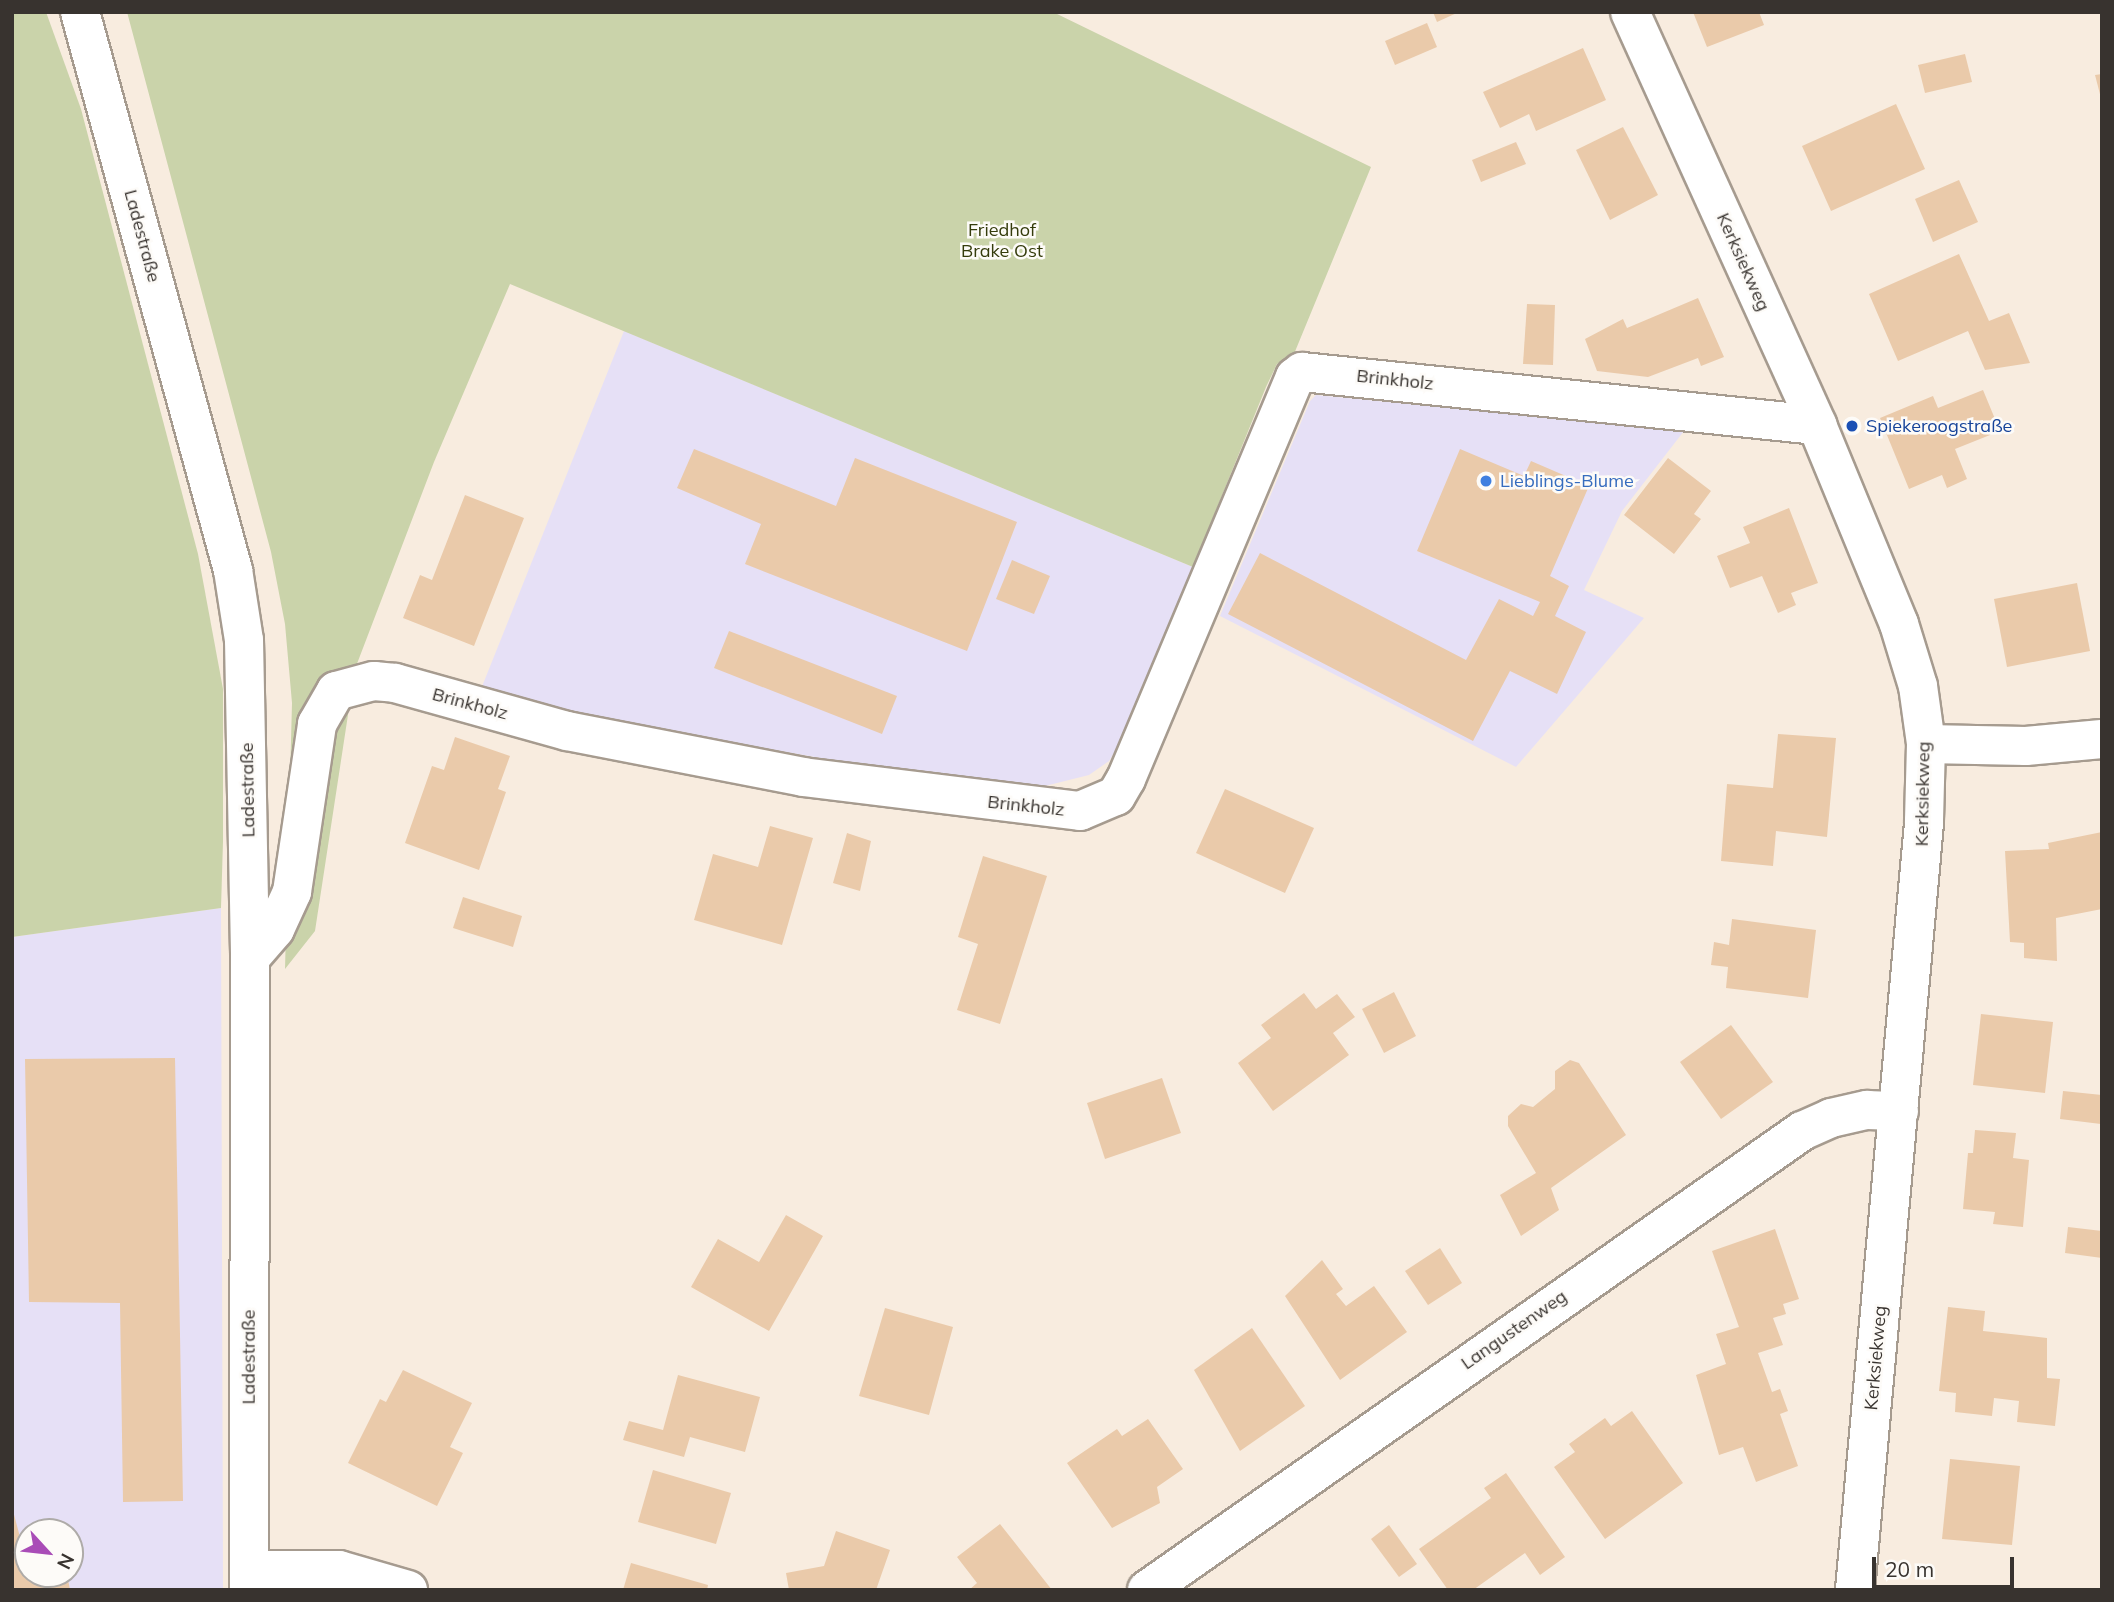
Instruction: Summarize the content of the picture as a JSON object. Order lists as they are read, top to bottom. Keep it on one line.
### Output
{"streets":{"street":["Ladestraße","Kerksiekweg","Brinkholz","Langustenweg"]},"crossings":[["Ladestraße","Brinkholz"],["Kerksiekweg","Brinkholz"],["Kerksiekweg","Langustenweg"]],"parks":["Friedhof Brake Ost"],"places":["Spiekeroogstraße","Lieblings-Blume"],"scale_bar":"20 m","north":"bottom right"}
